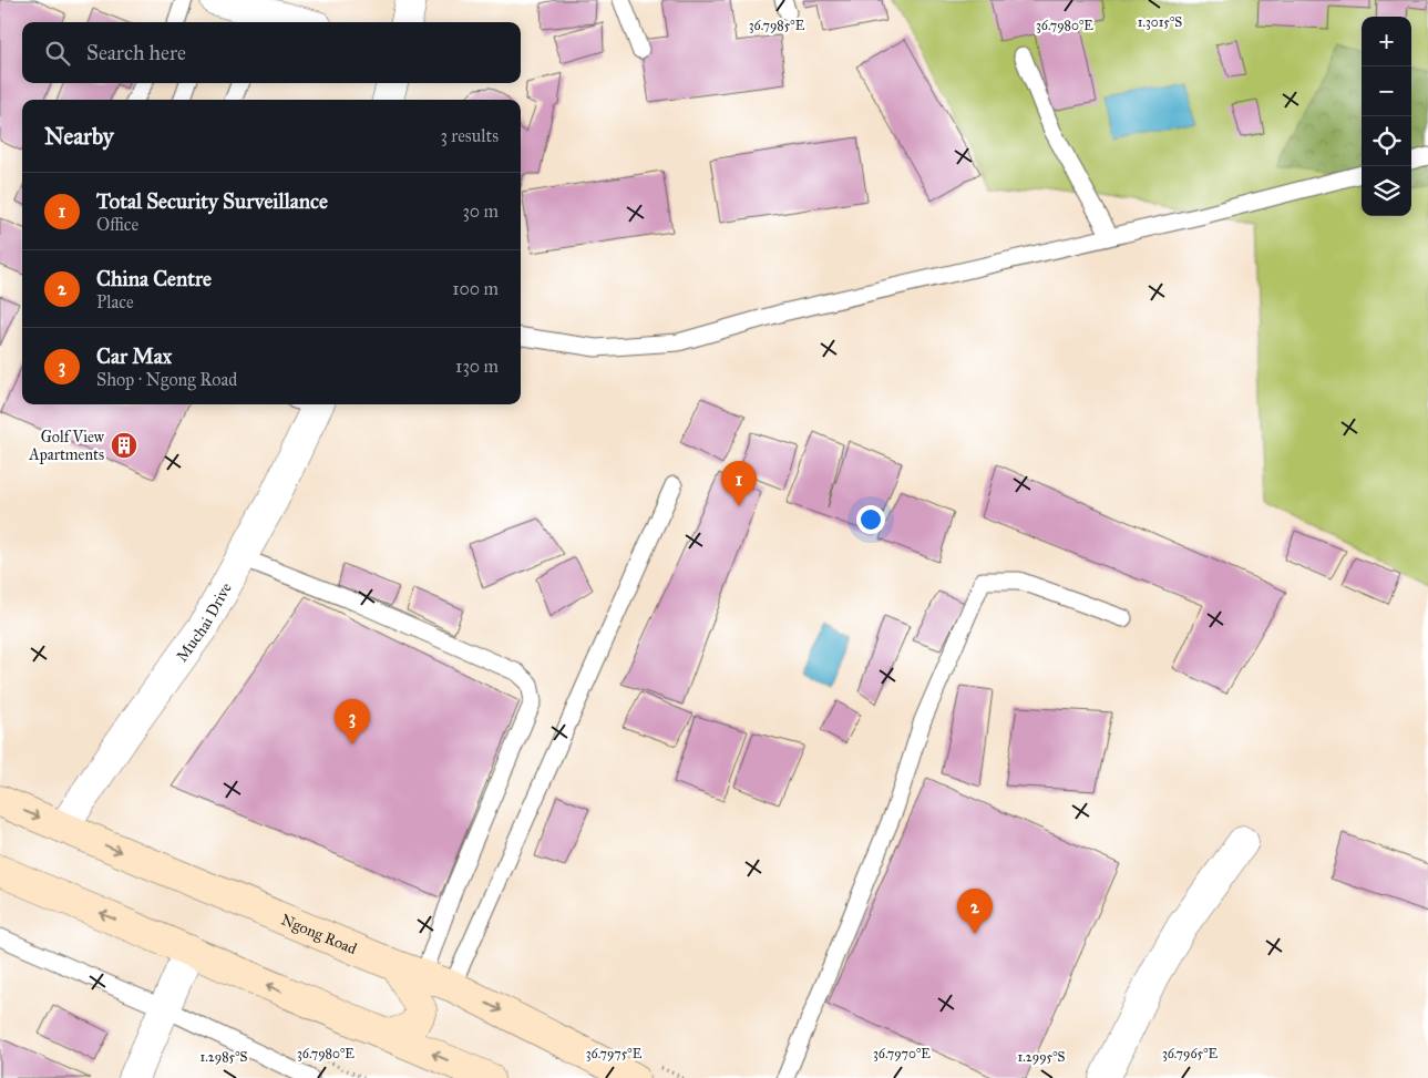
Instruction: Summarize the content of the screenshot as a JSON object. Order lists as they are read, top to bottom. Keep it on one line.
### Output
{"streets":{"main road":["Ngong Road"],"street":["Muchai Drive"]},"crossings":[["Muchai Drive","Ngong Road"]],"places":{"building":["Golf View Apartments"]},"page":{"map_buttons":["+","−"],"search":"Search here","heading":["Nearby","3 results"],"list":[{"mark":"1","name":"Total Security Surveillance","note":"Office","value":"30 m"},{"mark":"2","name":"China Centre","note":"Place","value":"100 m"},{"mark":"3","name":"Car Max","note":"Shop · Ngong Road","value":"130 m"}],"pins":["1","3","2"]},"coordinates":["1.3015°S","36.7985°E","36.7980°E","36.7975°E","36.7970°E","36.7965°E","1.2985°S","1.2995°S"]}
